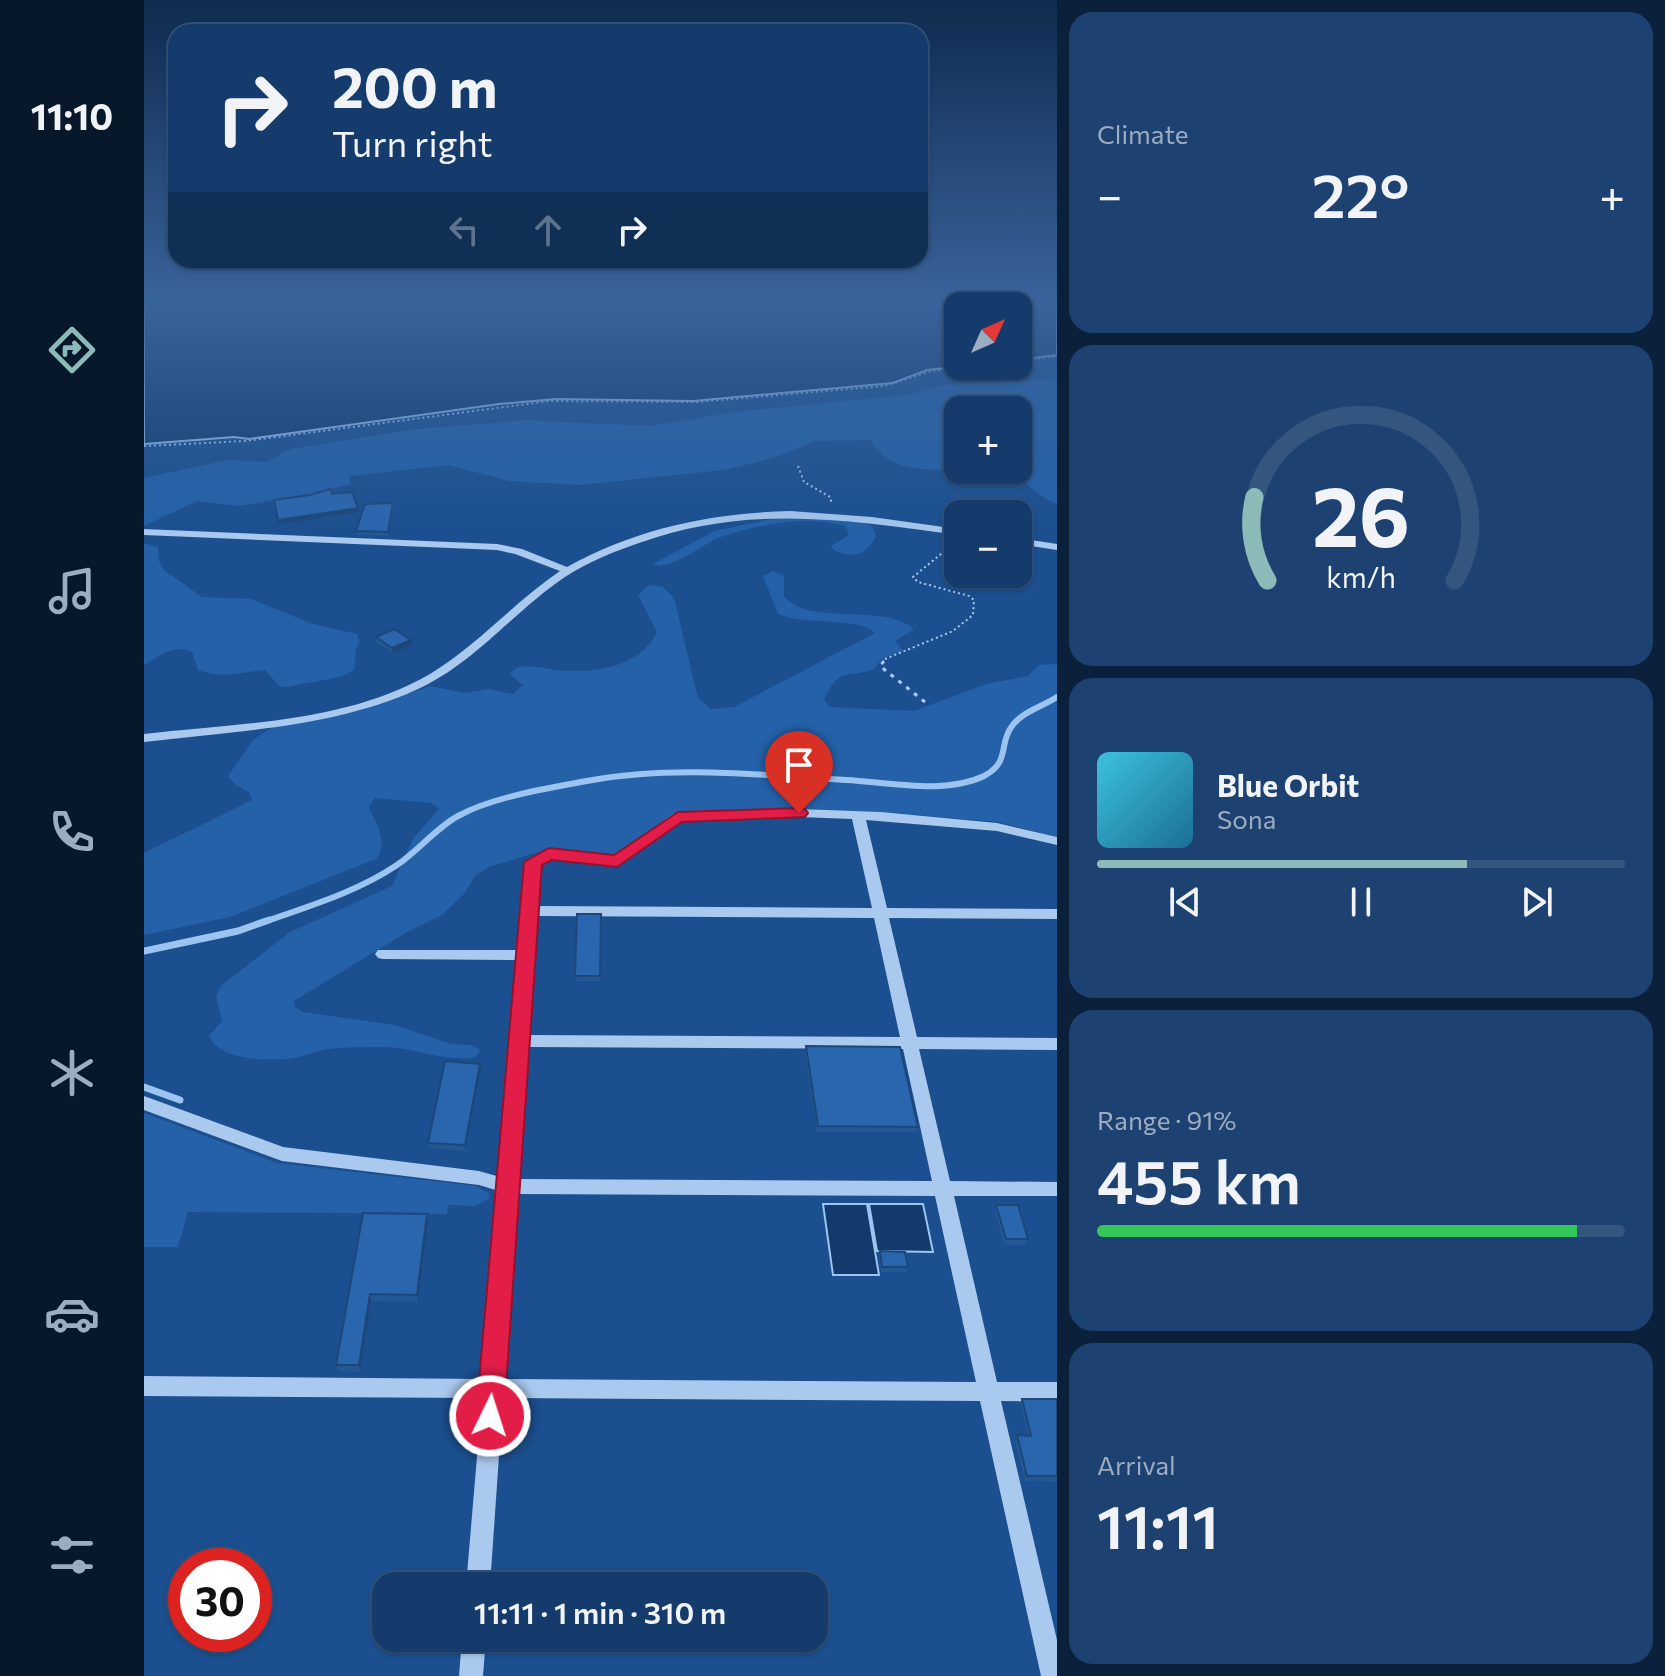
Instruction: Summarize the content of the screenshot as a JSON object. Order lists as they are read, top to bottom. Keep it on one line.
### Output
{"north":"top right","page":{"tabs":"11:10","tile":["Climate",["Range · 91%","455 km"],["Arrival","11:11"]],"turn":["200 m","Turn right"],"heat":["−","22°","+"],"map_buttons":["+","−"],"song":["Blue Orbit","Sona"],"limit":"30","trip":"11:11 · 1 min · 310 m","gauge":["26","km/h"]}}
